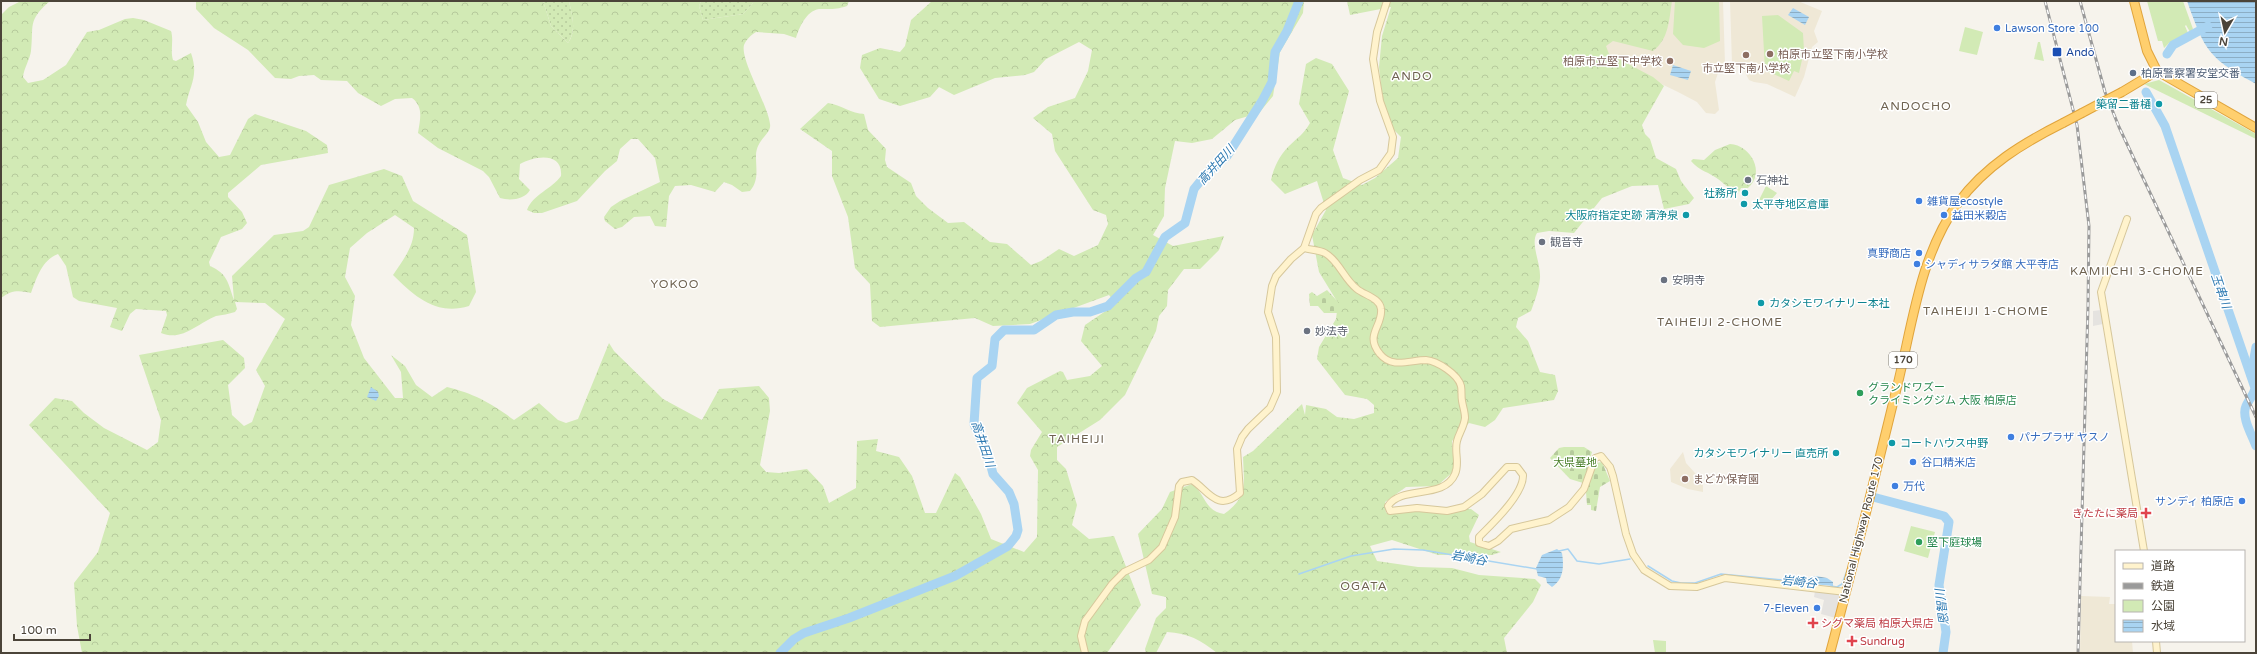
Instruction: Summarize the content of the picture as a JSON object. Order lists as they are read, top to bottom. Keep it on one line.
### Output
{"streets":{"highway":["25","170","National Highway Route 170"]},"crossings":[["25","National Highway Route 170"]],"districts":["ANDO","ANDOCHO","KAMIICHI 3-CHOME","YOKOO","TAIHEIJI 1-CHOME","TAIHEIJI 2-CHOME","TAIHEIJI","OGATA"],"water":["高井田川","玉串川","岩崎谷","恩智川"],"parks":["大県墓地"],"places":{"other":["Lawson Store 100","柏原市立堅下南小学校","市立堅下南小学校","柏原市立堅下中学校","柏原警察署安堂交番","築留二番樋","石神社","社務所","雑貨屋ecostyle","太平寺地区倉庫","大阪府指定史跡 清浄泉","益田米穀店","観音寺","真野商店","シャディサラダ館 大平寺店","安明寺","カタシモワイナリー本社","妙法寺","グランドワズー クライミングジム 大阪 柏原店","パナプラザ ヤスノ","コートハウス中野","カタシモワイナリー 直売所","谷口精米店","まどか保育園","万代","サンディ 柏原店","堅下庭球場","7-Eleven"],"transit":["Andō"],"health":["きたたに薬局","シグマ薬局 柏原大県店","Sundrug"]},"legend":["道路","鉄道","公園","水域"],"scale_bar":"100 m","north":"bottom"}
